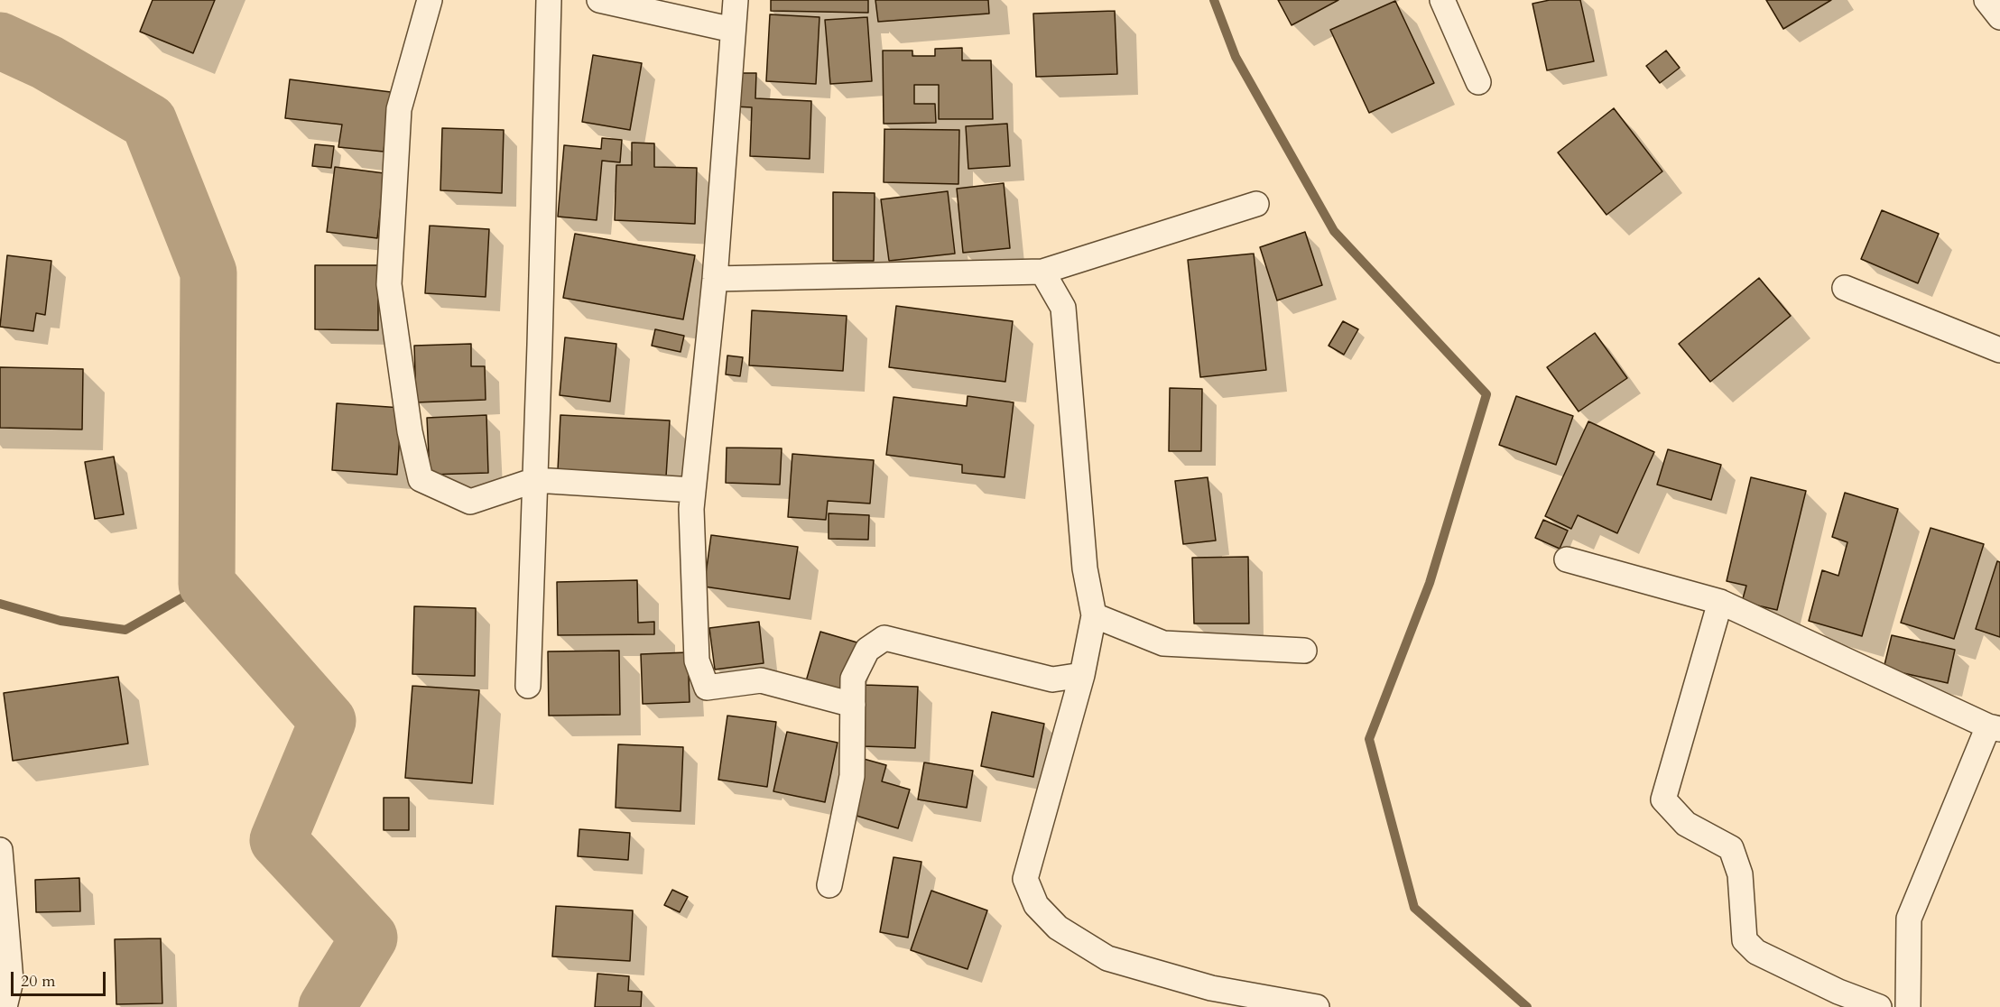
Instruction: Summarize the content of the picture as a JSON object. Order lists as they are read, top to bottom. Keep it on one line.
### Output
{"scale_bar":"20 m"}
